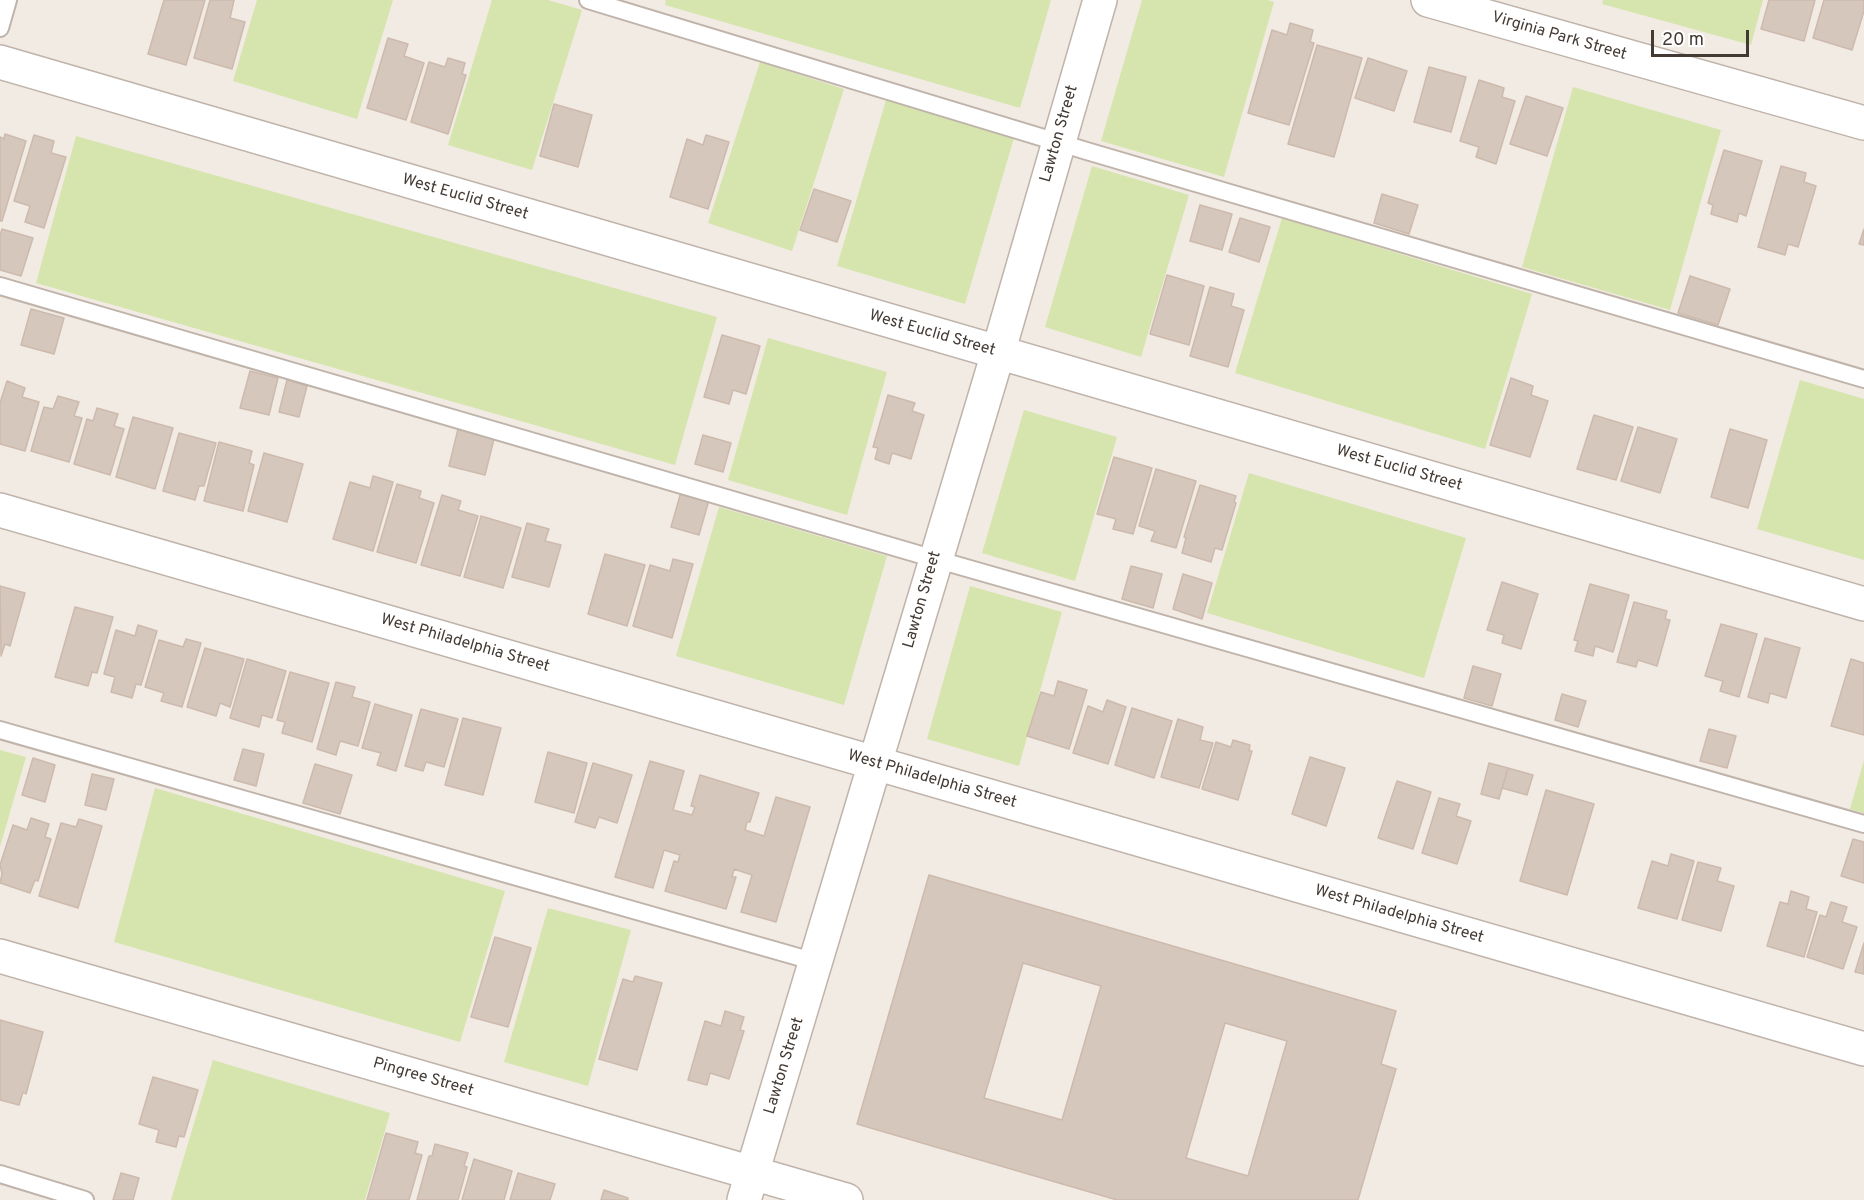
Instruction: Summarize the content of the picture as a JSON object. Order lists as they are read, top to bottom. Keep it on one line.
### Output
{"streets":{"street":["Virginia Park Street","Lawton Street","West Euclid Street","West Philadelphia Street","Pingree Street"]},"crossings":[["Lawton Street","West Euclid Street"],["Lawton Street","West Philadelphia Street"],["Lawton Street","Pingree Street"]],"scale_bar":"20 m"}
